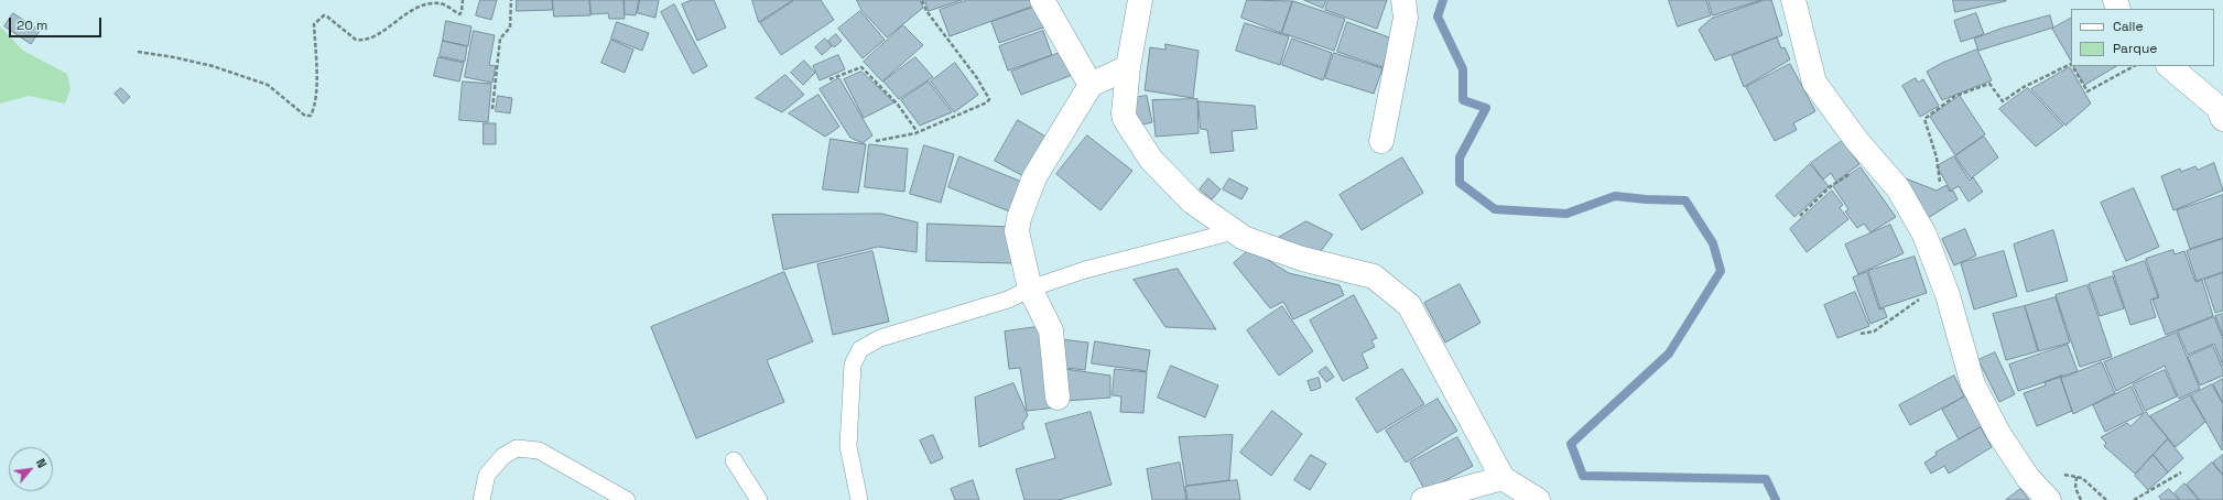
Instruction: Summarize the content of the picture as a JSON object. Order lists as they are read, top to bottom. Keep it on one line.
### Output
{"legend":["Calle","Parque"],"scale_bar":"20 m","north":"top right"}
